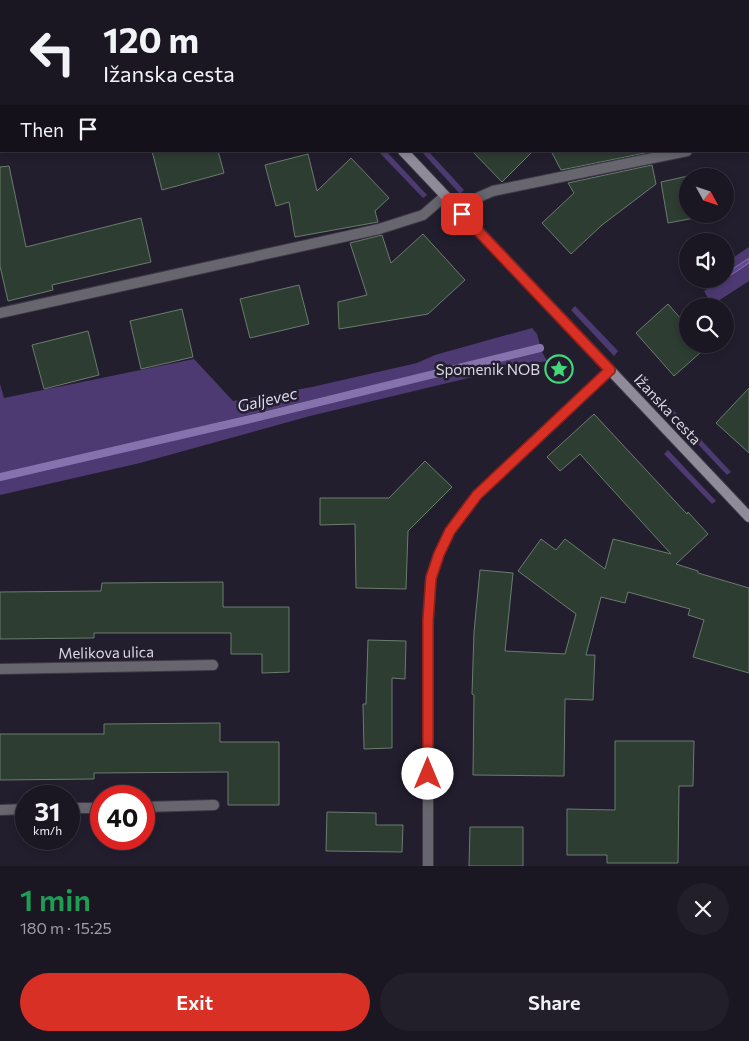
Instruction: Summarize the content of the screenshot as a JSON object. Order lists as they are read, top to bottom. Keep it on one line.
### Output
{"streets":{"main road":["Ižanska cesta"],"street":["Melikova ulica"]},"water":["Galjevec"],"places":{"place":["Spomenik NOB"]},"north":"bottom right","page":{"turn":["120 m","Ižanska cesta"],"then":"Then","speed":"31 km/h","limit":"40","heading":["1 min","180 m · 15:25"],"buttons":["Exit","Share"]}}
